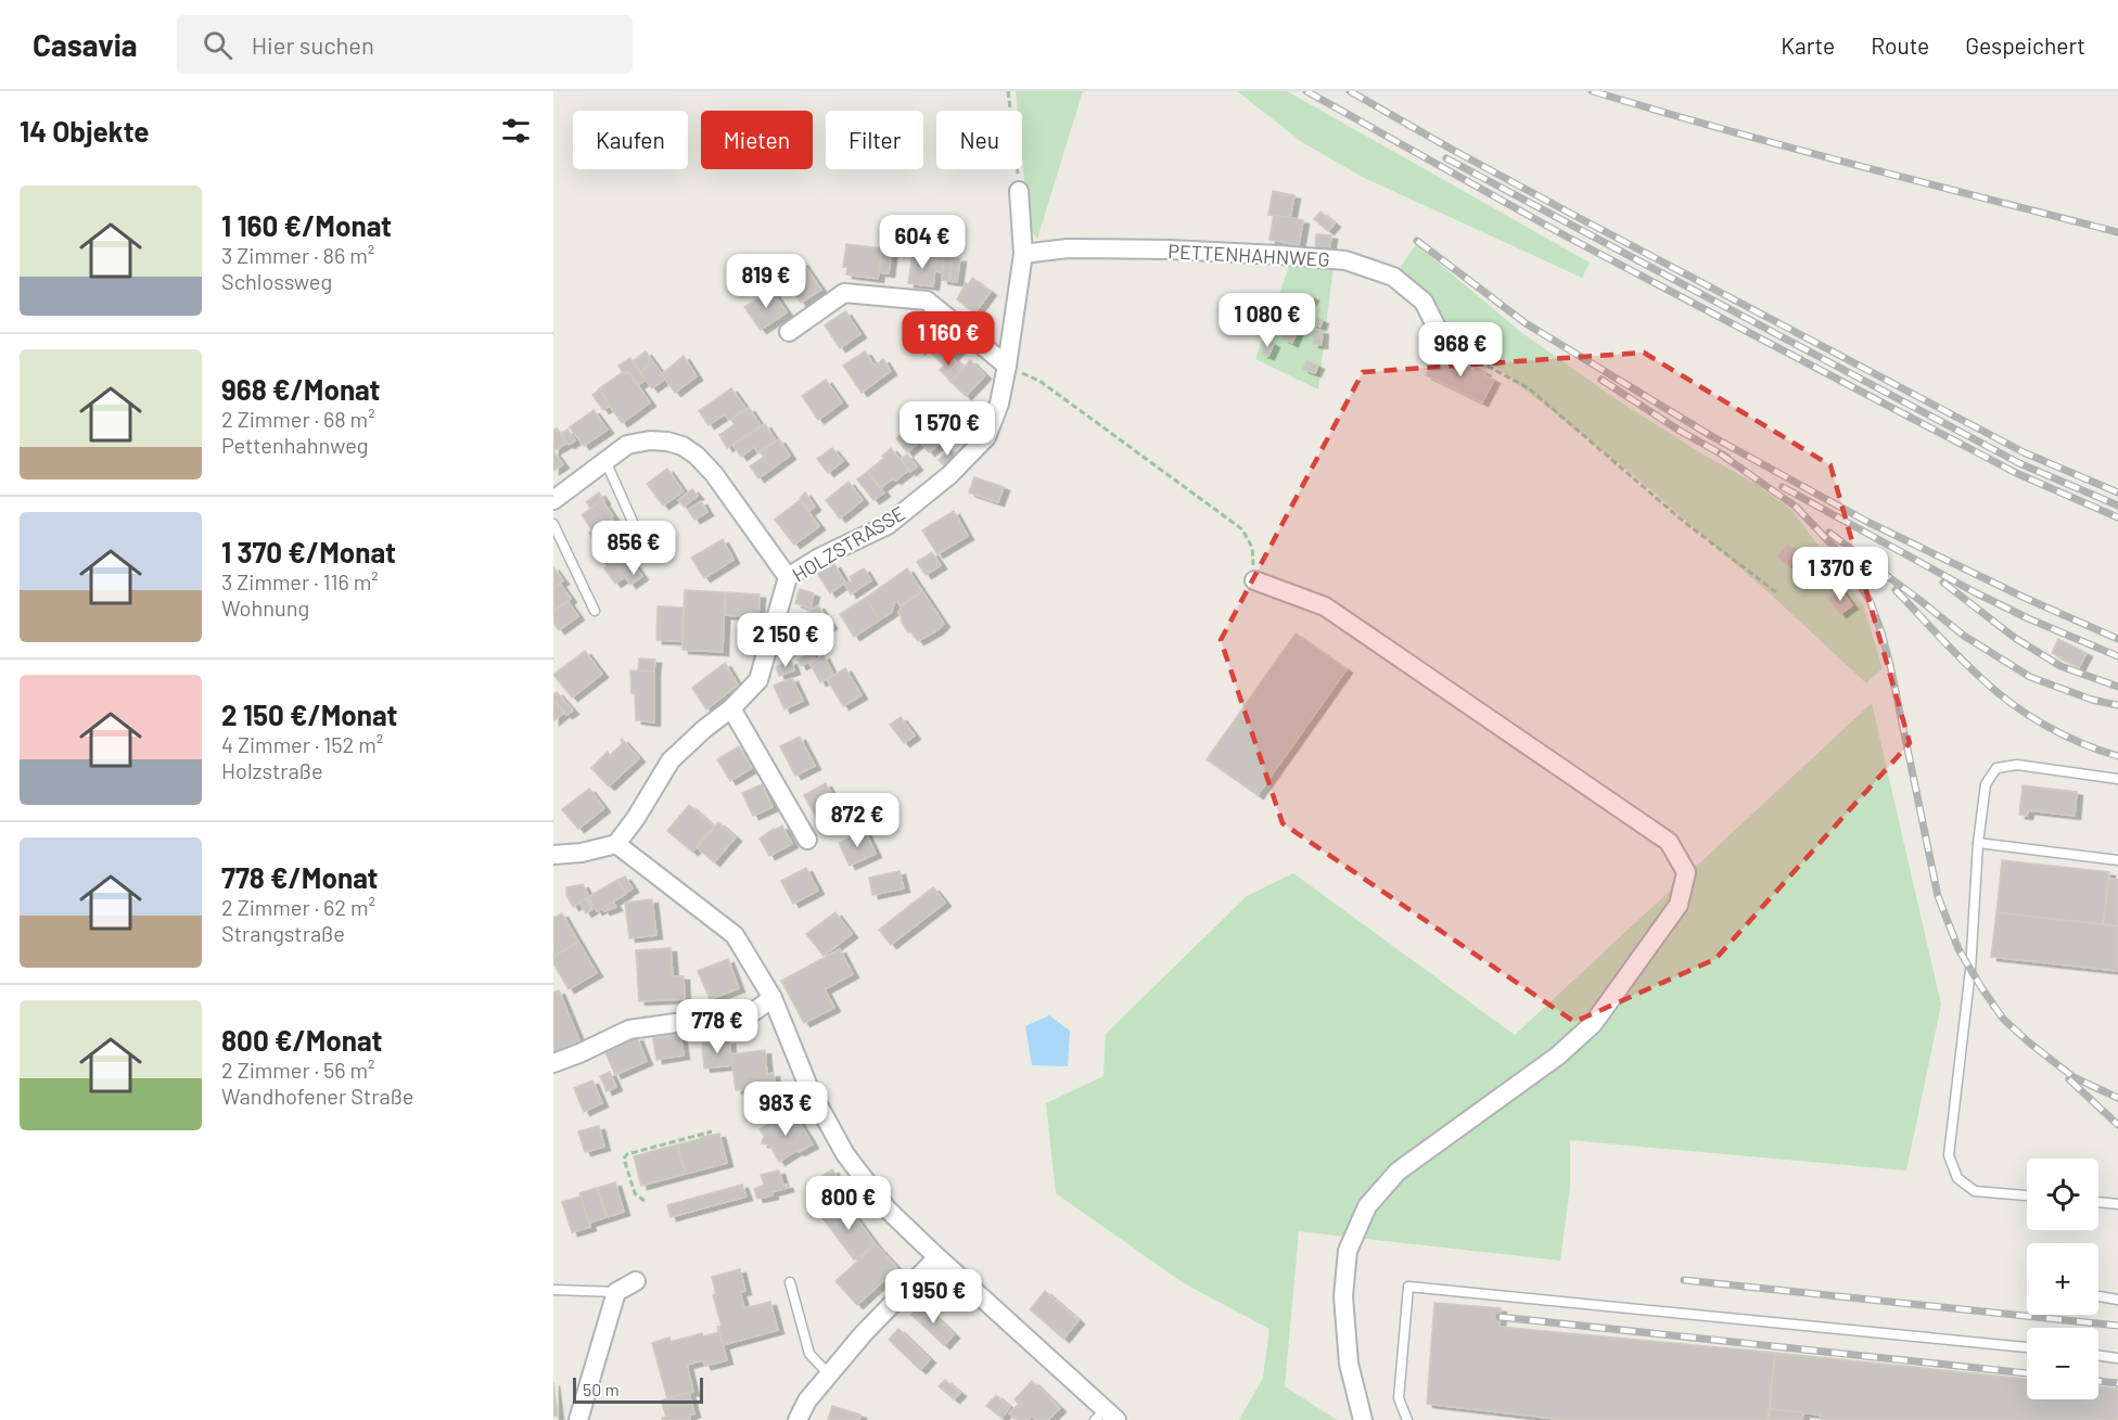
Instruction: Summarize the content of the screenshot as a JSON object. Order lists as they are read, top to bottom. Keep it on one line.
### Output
{"streets":{"street":["PETTENHAHNWEG","HOLZSTRASSE"]},"crossings":[["PETTENHAHNWEG","HOLZSTRASSE"]],"scale_bar":"50 m","page":{"header":"Casavia","search":"Hier suchen","nav":["Karte","Route","Gespeichert"],"heading":"14 Objekte","chip":["Kaufen","Mieten","Filter","Neu"],"list":[{"name":"1 160 €/Monat","note":"3 Zimmer · 86 m² · Schlossweg"},{"name":"968 €/Monat","note":"2 Zimmer · 68 m² · Pettenhahnweg"},{"name":"1 370 €/Monat","note":"3 Zimmer · 116 m² · Wohnung"},{"name":"2 150 €/Monat","note":"4 Zimmer · 152 m² · Holzstraße"},{"name":"778 €/Monat","note":"2 Zimmer · 62 m² · Strangstraße"},{"name":"800 €/Monat","note":"2 Zimmer · 56 m² · Wandhofener Straße"}],"price":["604 €","819 €","1 080 €","1 160 €","968 €","1 570 €","856 €","1 370 €","2 150 €","872 €","778 €","983 €","800 €","1 950 €"],"map_buttons":["+","−"],"scale":"50 m"}}
